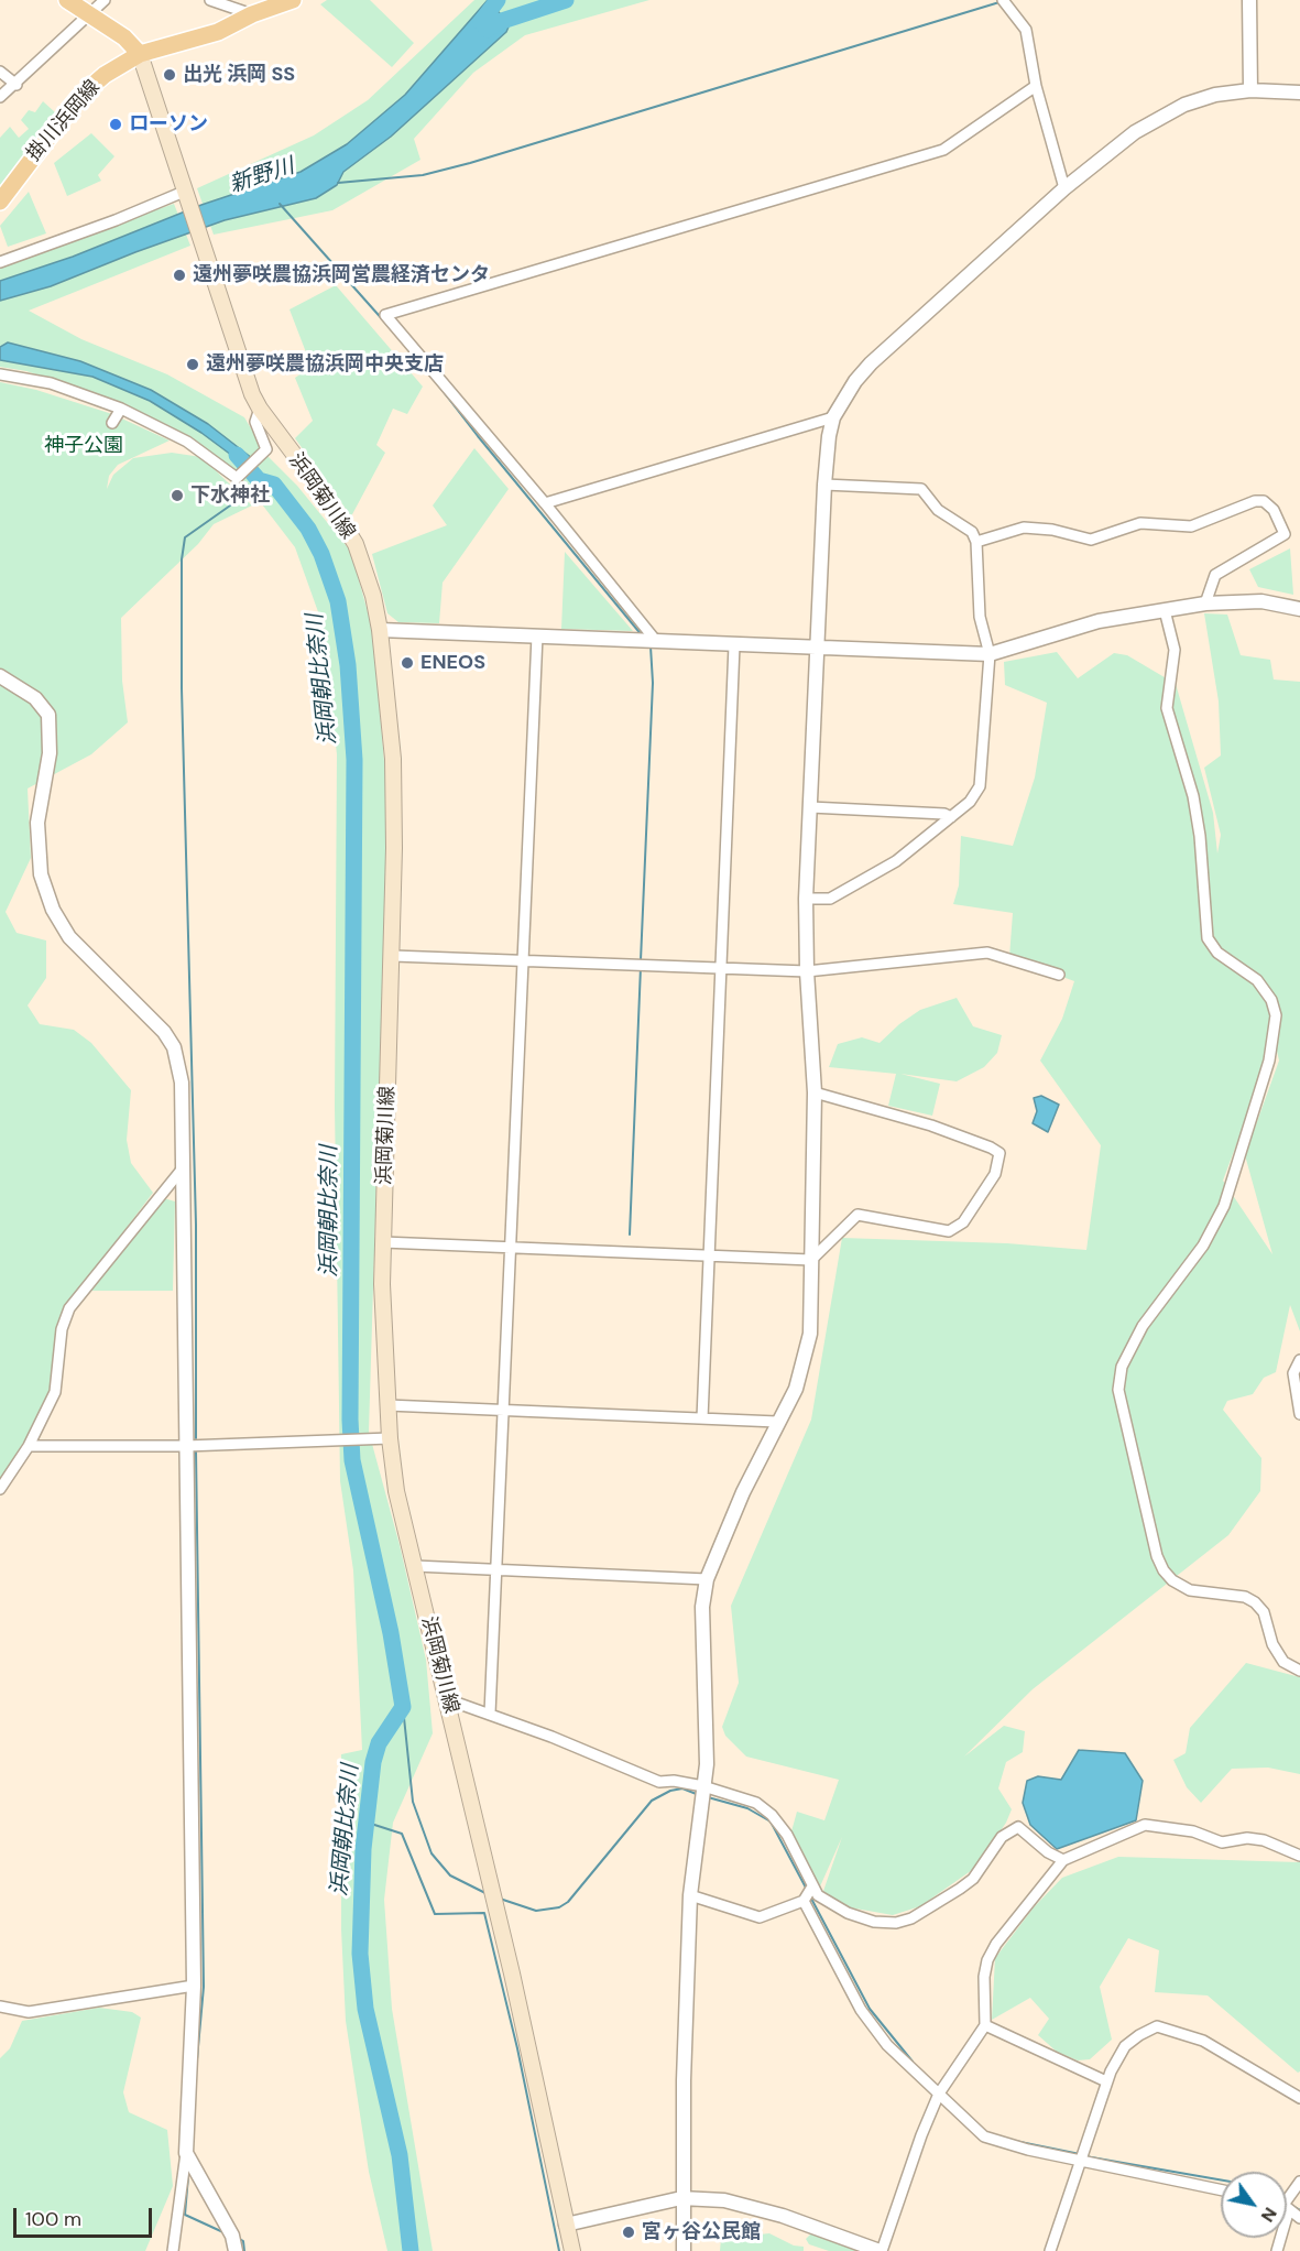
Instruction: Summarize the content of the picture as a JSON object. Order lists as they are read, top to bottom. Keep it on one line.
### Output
{"streets":{"main road":["掛川浜岡線","浜岡菊川線"]},"crossings":[["掛川浜岡線","浜岡菊川線"]],"water":["新野川","浜岡朝比奈川"],"parks":["神子公園"],"places":["出光 浜岡 SS","ローソン","遠州夢咲農協浜岡営農経済センタ","遠州夢咲農協浜岡中央支店","下水神社","ENEOS","宮ヶ谷公民館"],"scale_bar":"100 m","north":"bottom right"}
